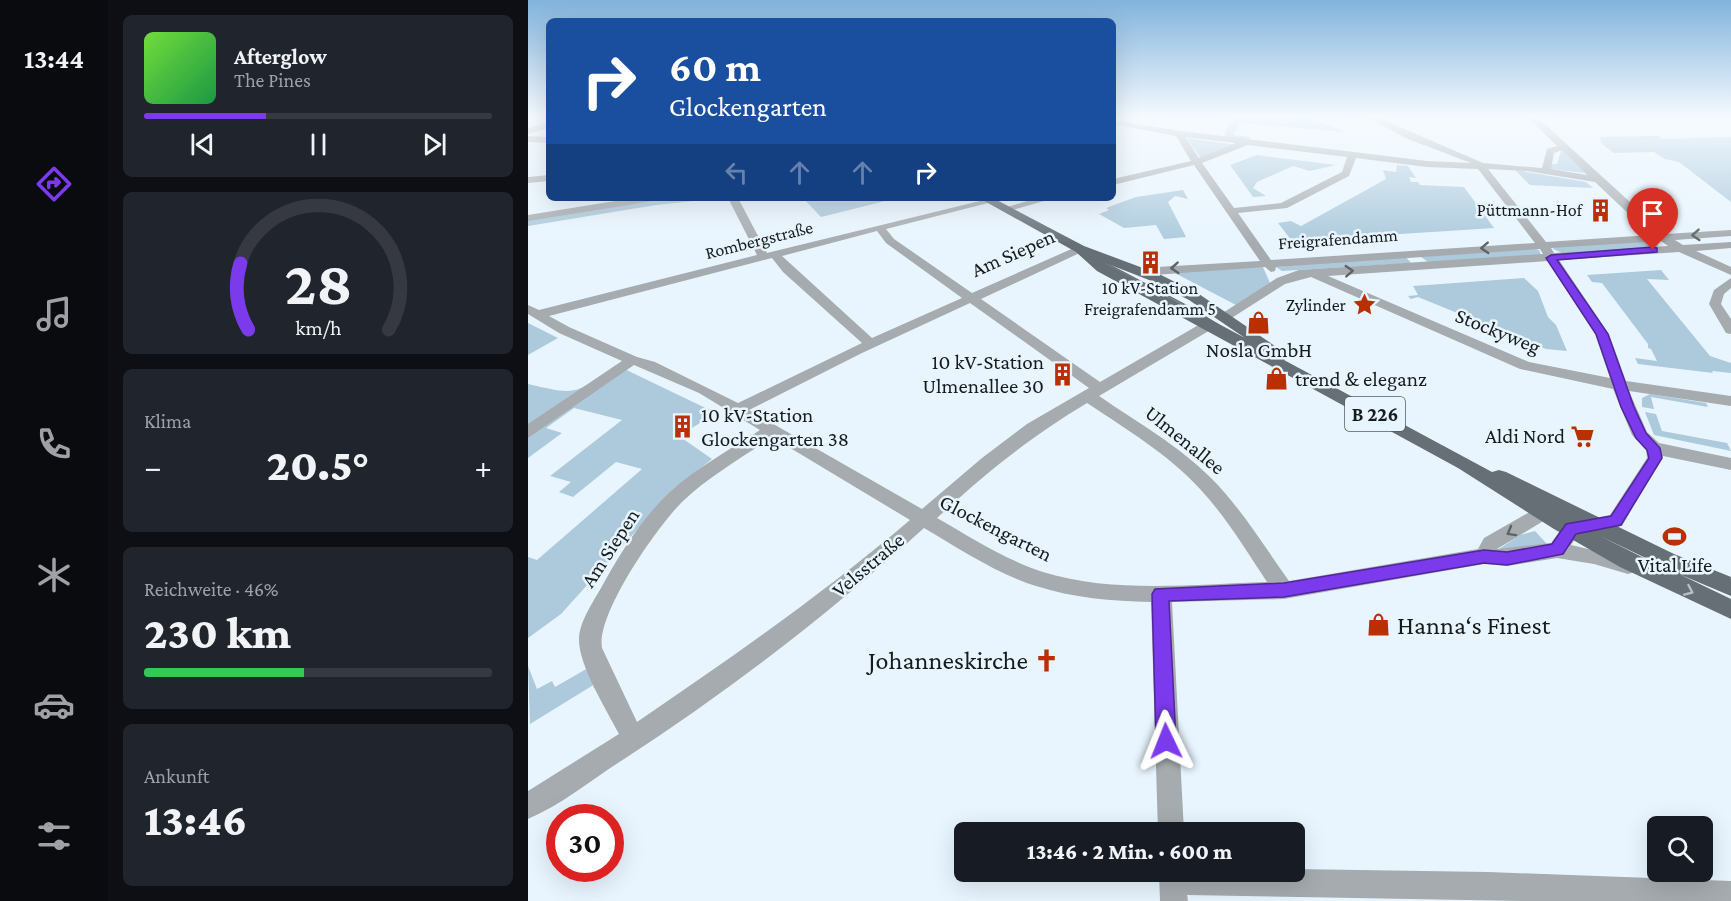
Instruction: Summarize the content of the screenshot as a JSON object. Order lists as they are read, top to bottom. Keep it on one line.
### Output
{"streets":{"main road":["B 226"],"street":["Freigrafendamm","Rombergstraße","Am Siepen","Stockyweg","Ulmenallee","Glockengarten","Velsstraße"]},"crossings":[["Freigrafendamm","Stockyweg"],["Freigrafendamm","B 226"],["Rombergstraße","Ulmenallee"],["Rombergstraße","Glockengarten"],["Am Siepen","B 226"],["Am Siepen","Ulmenallee"],["Am Siepen","Glockengarten"],["Am Siepen","Velsstraße"],["B 226","Glockengarten"],["B 226","Velsstraße"],["Ulmenallee","Glockengarten"],["Ulmenallee","Velsstraße"],["Glockengarten","Velsstraße"]],"places":{"building":["Püttmann-Hof","10 kV-Station Freigrafendamm 5","10 kV-Station Ulmenallee 30","10 kV-Station Glockengarten 38"],"place":["Zylinder"],"shop":["Nosla GmbH","trend & eleganz","Hanna‘s Finest"],"supermarket":["Aldi Nord"],"sports":["Vital Life"],"church":["Johanneskirche"]},"page":{"tabs":"13:44","turn":["60 m","Glockengarten"],"song":["Afterglow","The Pines"],"tile":["Klima",["Reichweite · 46%","230 km"],["Ankunft","13:46"]],"heat":["−","20.5°","+"],"limit":"30","trip":"13:46 · 2 Min. · 600 m","gauge":["28","km/h"]}}
